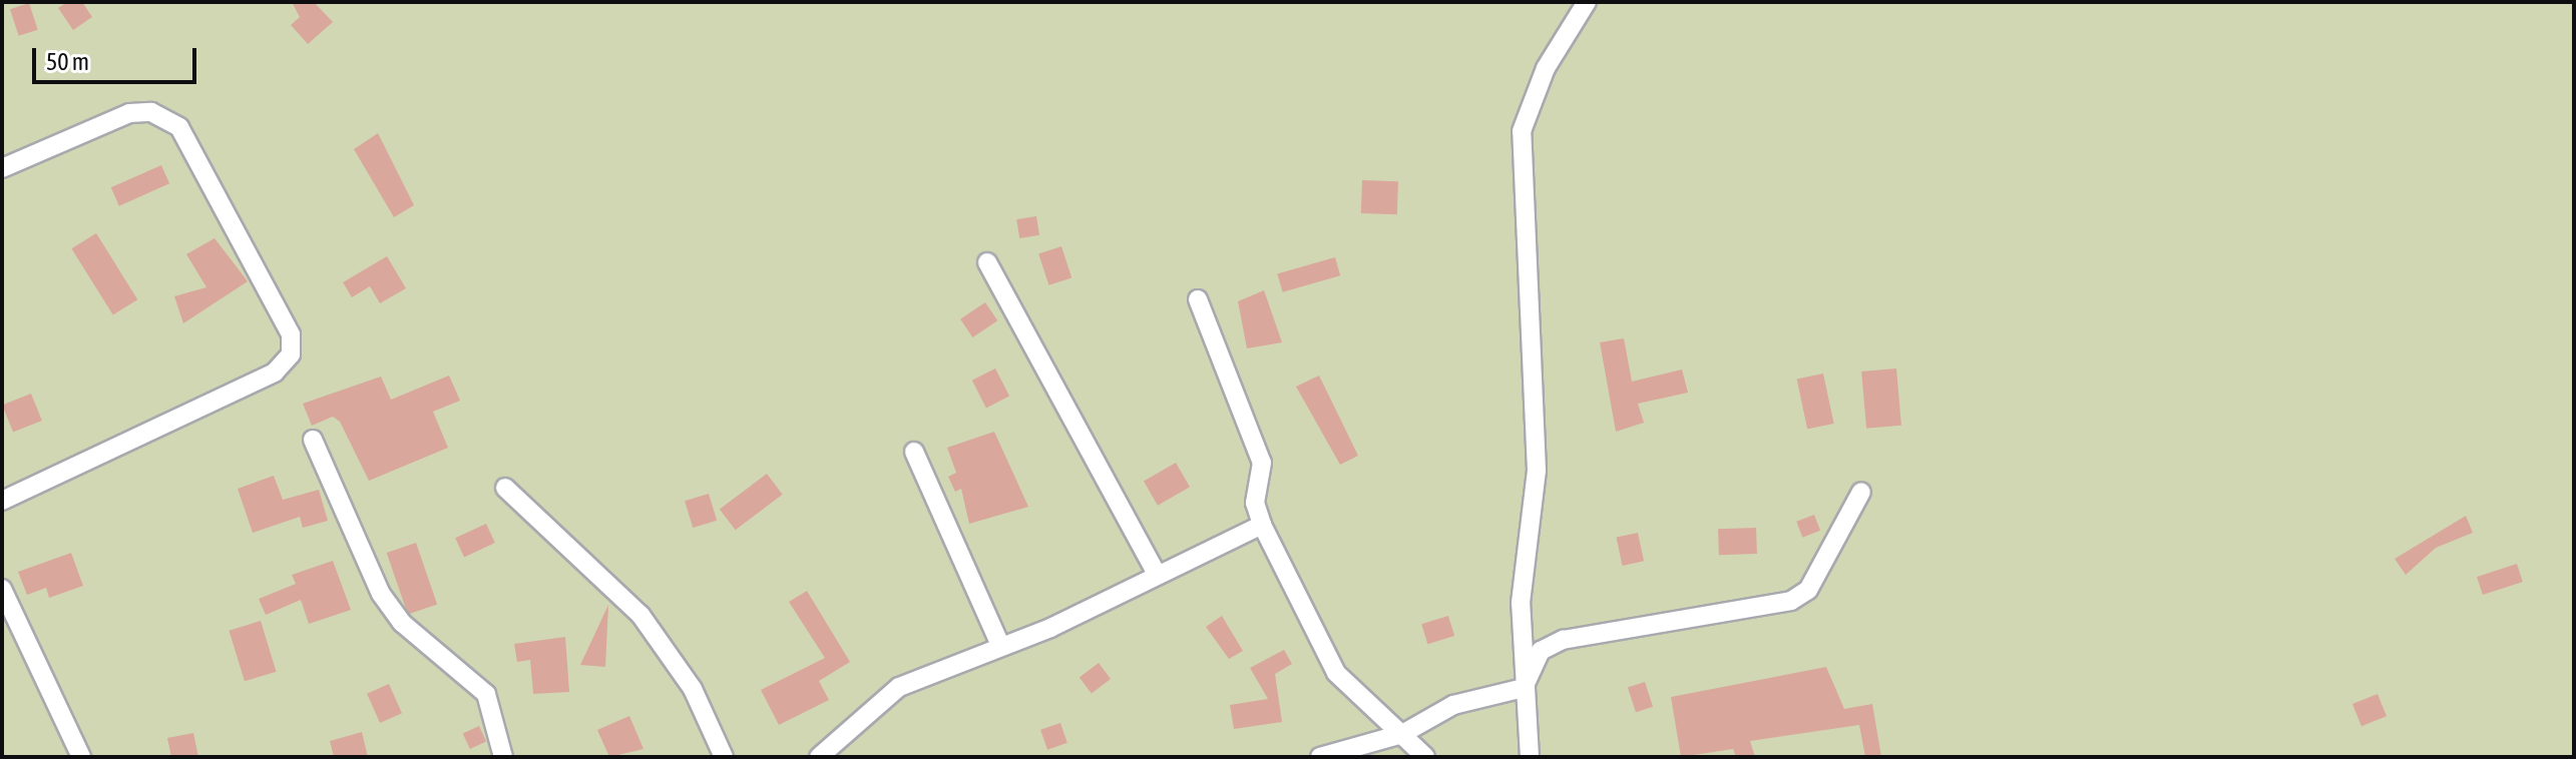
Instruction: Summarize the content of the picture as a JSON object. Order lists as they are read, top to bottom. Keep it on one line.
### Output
{"scale_bar":"50 m"}
